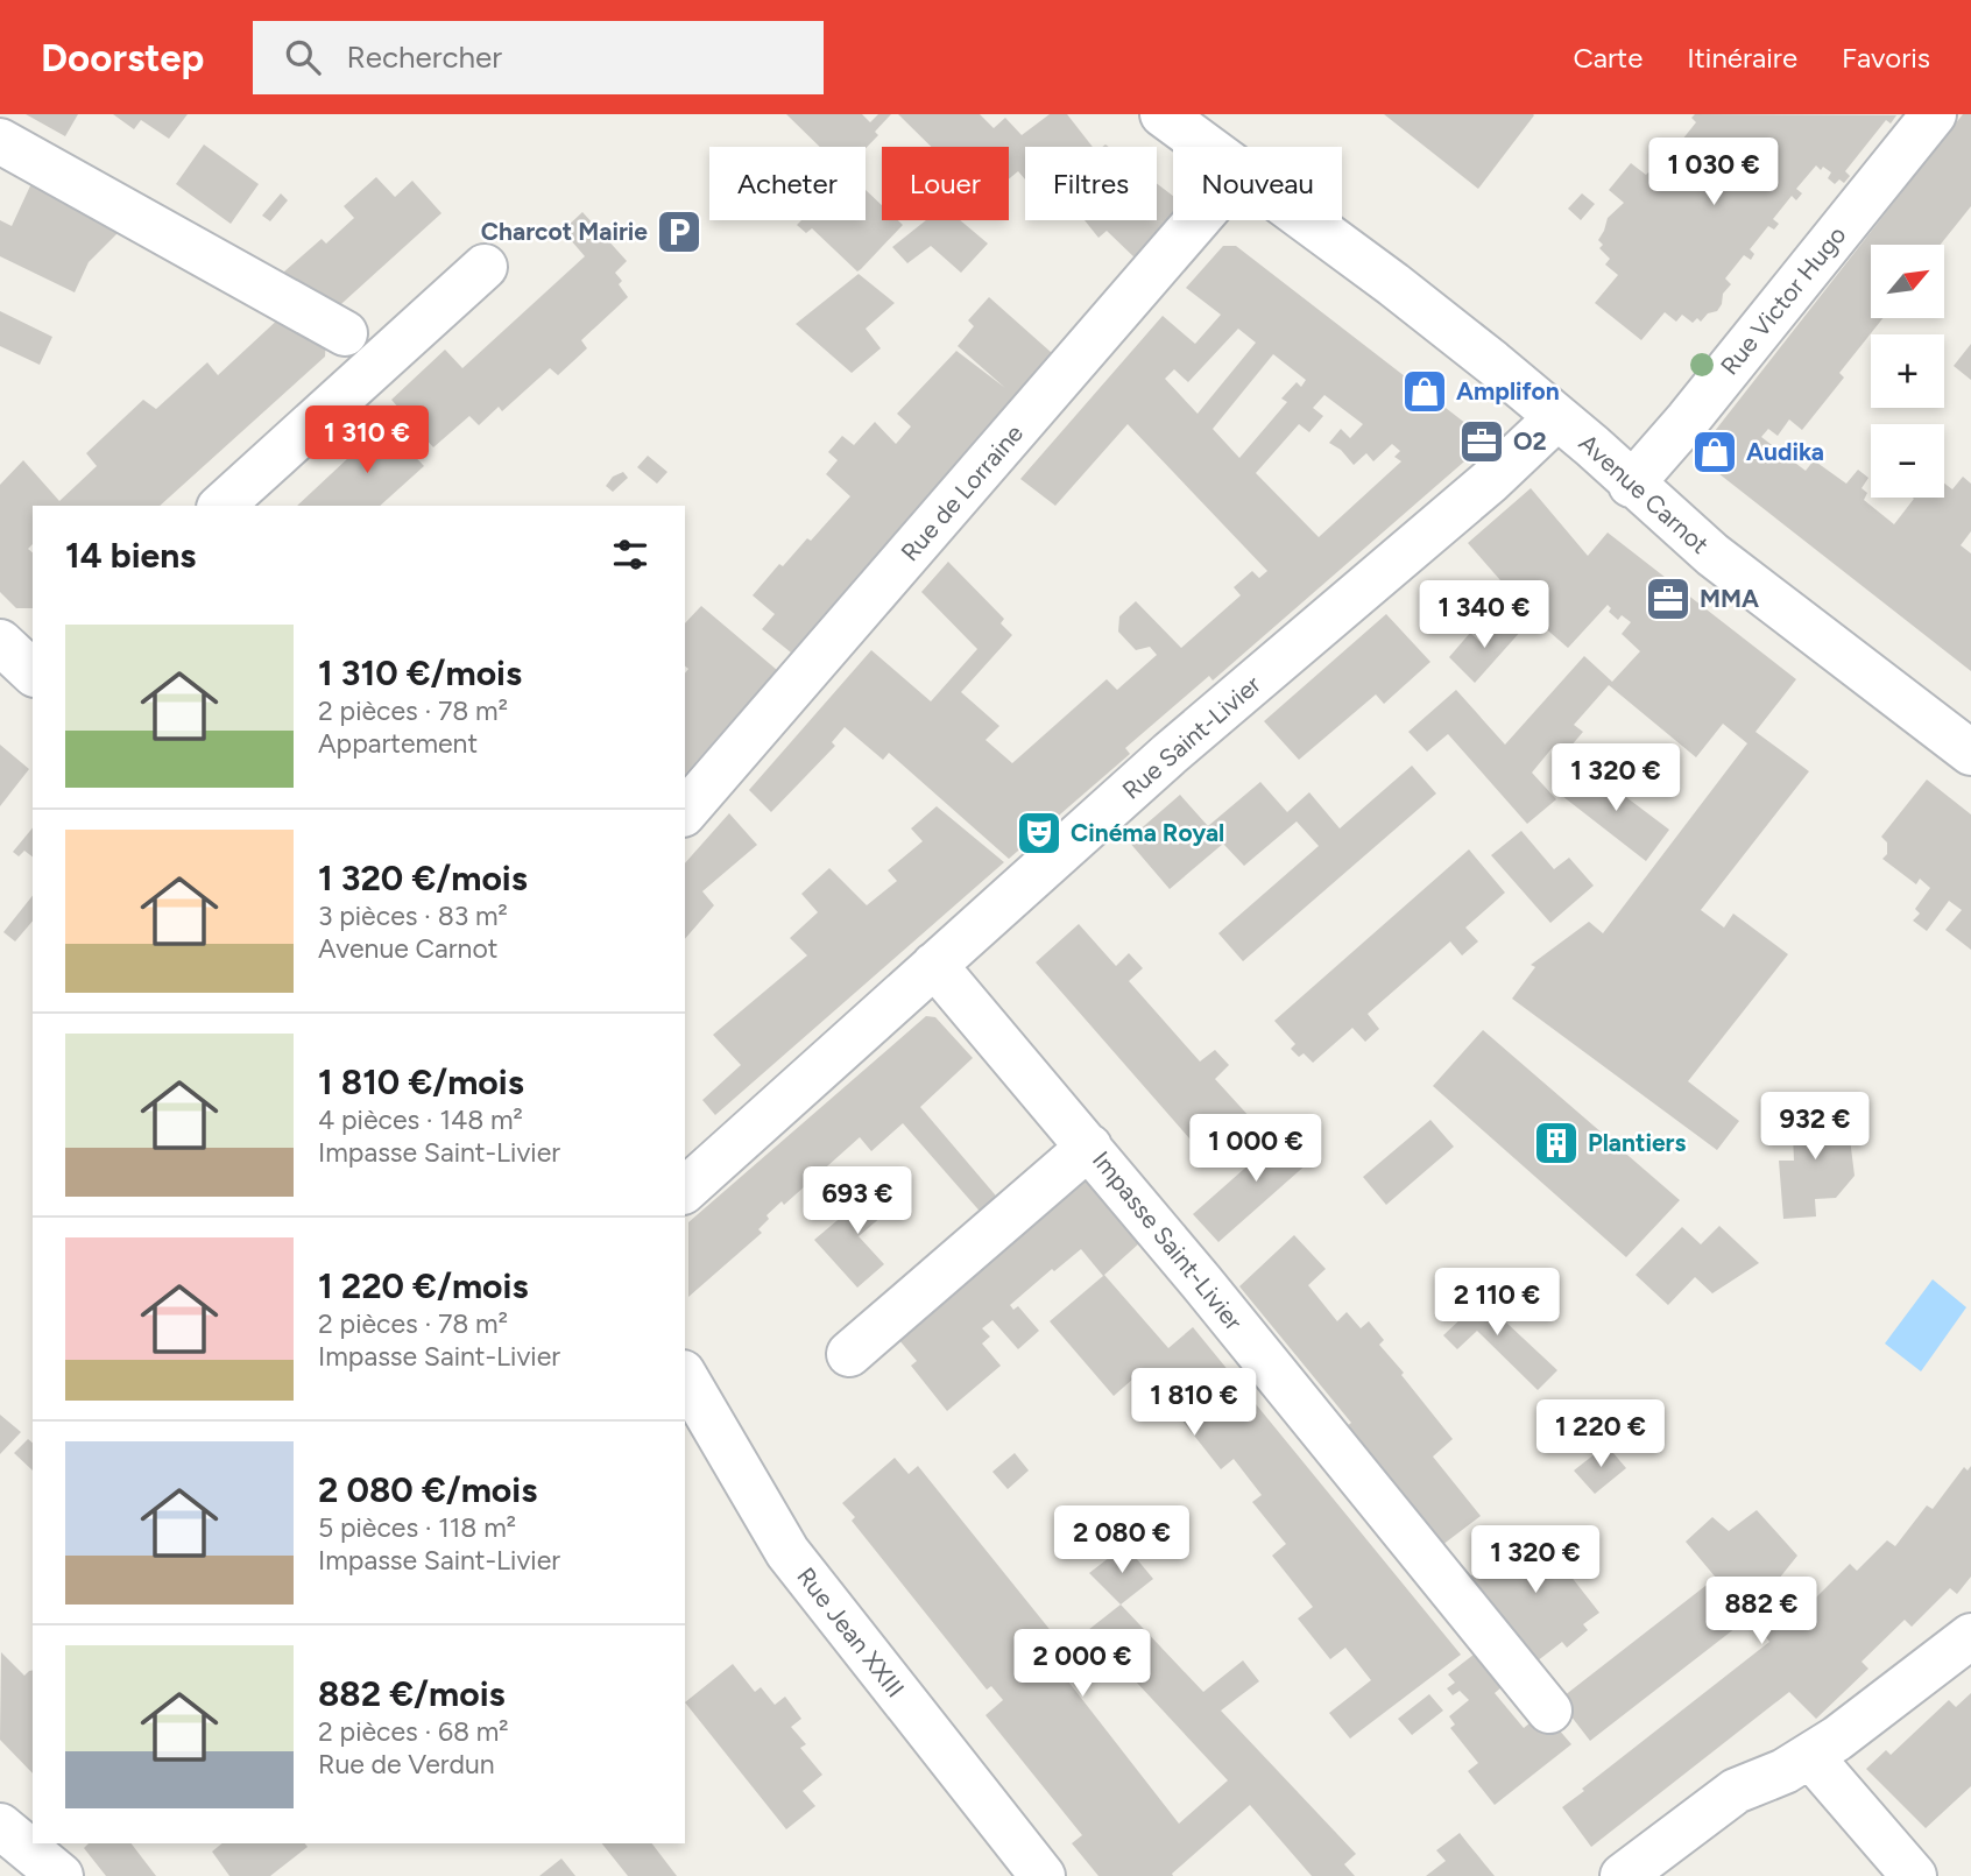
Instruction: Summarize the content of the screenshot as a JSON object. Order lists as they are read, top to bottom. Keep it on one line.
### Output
{"streets":{"street":["Rue Victor Hugo","Rue de Lorraine","Avenue Carnot","Rue Saint-Livier","Impasse Saint-Livier","Rue Jean XXIII"]},"crossings":[["Rue Victor Hugo","Avenue Carnot"],["Avenue Carnot","Rue Saint-Livier"],["Rue Saint-Livier","Impasse Saint-Livier"]],"places":{"parking":["Charcot Mairie"],"shop":["Amplifon","Audika"],"office":["O2","MMA"],"theatre":["Cinéma Royal"],"building":["Plantiers"]},"north":"top right","page":{"header":"Doorstep","search":"Rechercher","nav":["Carte","Itinéraire","Favoris"],"price":["1 030 €","1 310 €","1 340 €","1 320 €","932 €","1 000 €","693 €","2 110 €","1 810 €","1 220 €","2 080 €","1 320 €","882 €","2 000 €"],"chip":["Acheter","Louer","Filtres","Nouveau"],"map_buttons":["+","−"],"heading":"14 biens","list":[{"name":"1 310 €/mois","note":"2 pièces · 78 m² · Appartement"},{"name":"1 320 €/mois","note":"3 pièces · 83 m² · Avenue Carnot"},{"name":"1 810 €/mois","note":"4 pièces · 148 m² · Impasse Saint-Livier"},{"name":"1 220 €/mois","note":"2 pièces · 78 m² · Impasse Saint-Livier"},{"name":"2 080 €/mois","note":"5 pièces · 118 m² · Impasse Saint-Livier"},{"name":"882 €/mois","note":"2 pièces · 68 m² · Rue de Verdun"}]}}
